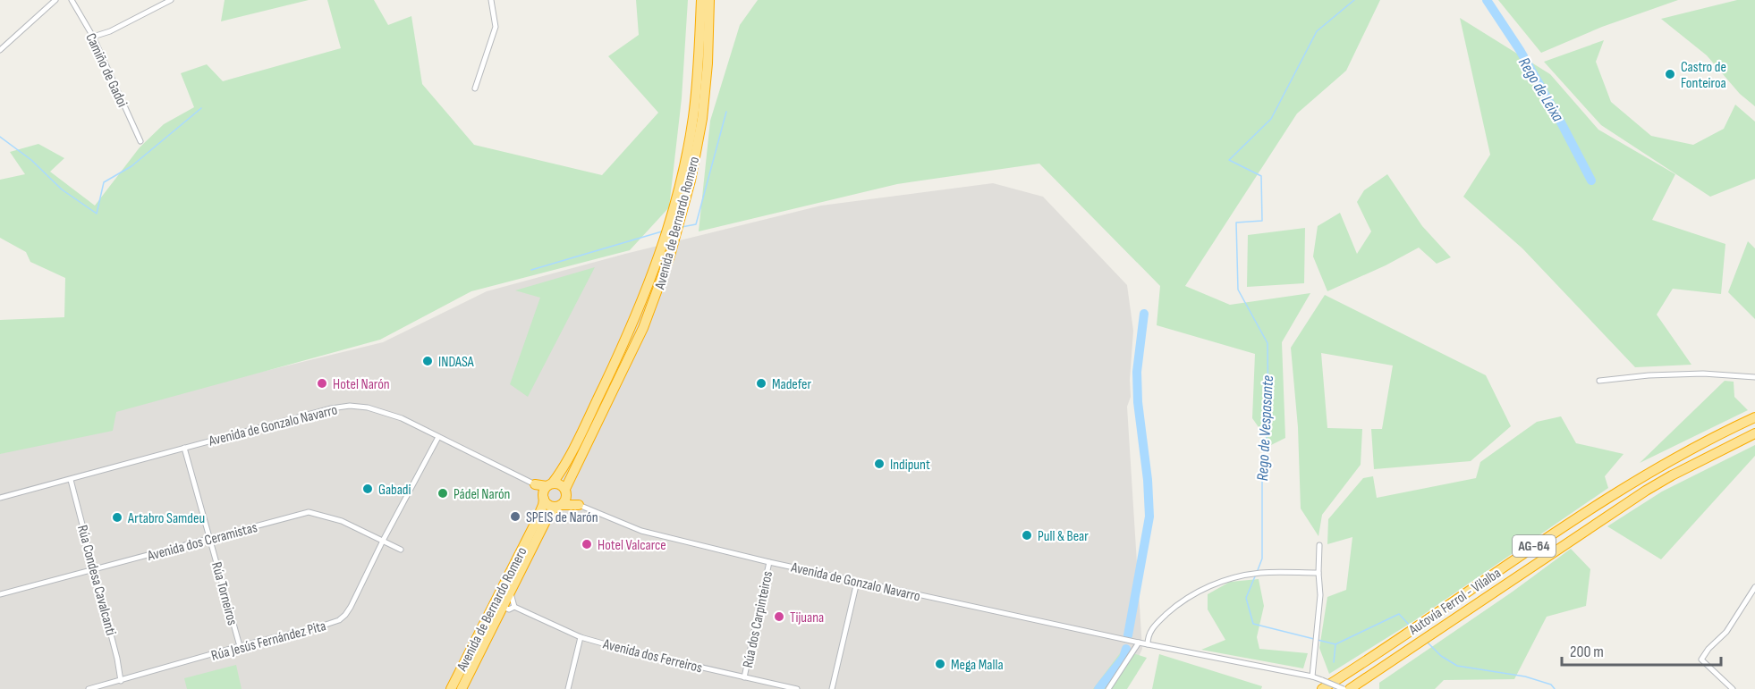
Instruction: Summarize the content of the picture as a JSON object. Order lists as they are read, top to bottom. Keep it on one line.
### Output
{"streets":{"highway":["Avenida de Bernardo Romero","AG-64","Autovía Ferrol - Vilalba"],"street":["Camiño de Gadoi","Avenida de Gonzalo Navarro","Avenida dos Ceramistas","Rúa Condesa Cavalcanti","Rúa Torneiros","Rúa dos Carpinteiros","Rúa Jesús Fernández Pita","Avenida dos Ferreiros"]},"crossings":[["Avenida de Gonzalo Navarro","Rúa Condesa Cavalcanti"],["Avenida de Gonzalo Navarro","Rúa Torneiros"],["Avenida de Gonzalo Navarro","Autovía Ferrol - Vilalba"],["Avenida de Gonzalo Navarro","Rúa dos Carpinteiros"],["Avenida de Gonzalo Navarro","Rúa Jesús Fernández Pita"],["Avenida dos Ceramistas","Rúa Condesa Cavalcanti"],["Avenida dos Ceramistas","Rúa Torneiros"],["Avenida dos Ceramistas","Rúa Jesús Fernández Pita"],["Rúa Condesa Cavalcanti","Rúa Jesús Fernández Pita"],["Rúa Torneiros","Rúa Jesús Fernández Pita"],["Rúa dos Carpinteiros","Avenida dos Ferreiros"]],"water":["Rego de Leixa","Rego de Vespasante"],"places":["Castro de Fonteiroa","INDASA","Hotel Narón","Madefer","Indipunt","Gabadi","Pádel Narón","SPEIS de Narón","Artabro Samdeu","Pull & Bear","Hotel Valcarce","Tijuana","Mega Malla"],"scale_bar":"200 m"}
